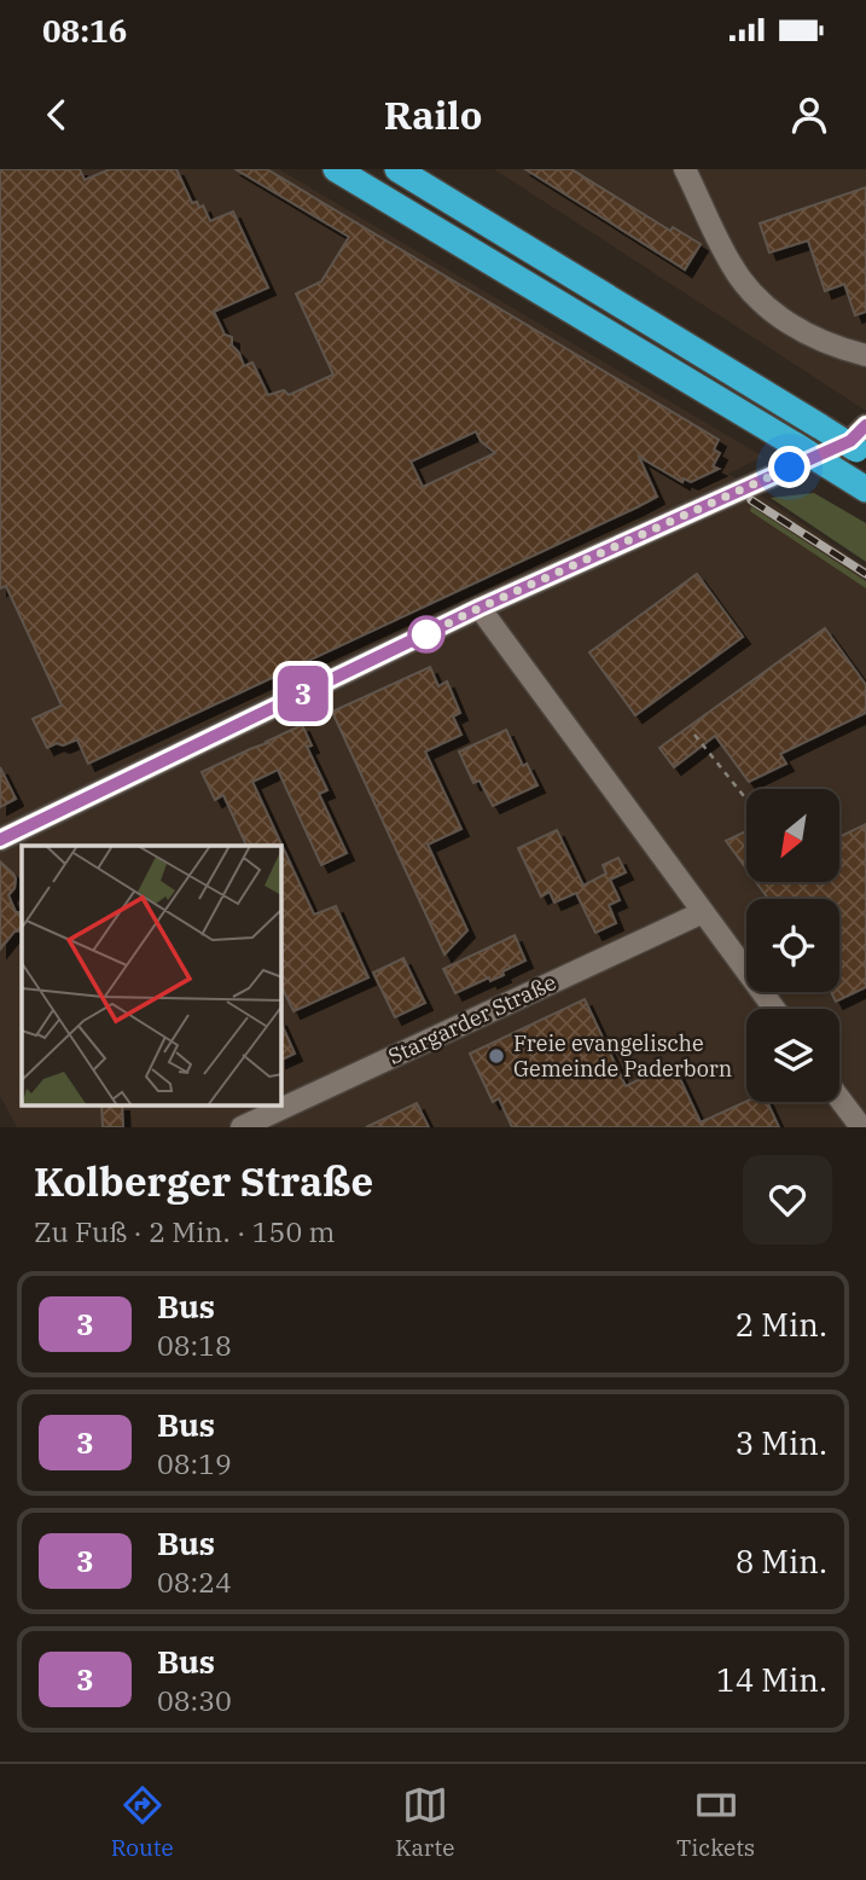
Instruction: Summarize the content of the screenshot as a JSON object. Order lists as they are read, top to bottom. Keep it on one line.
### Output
{"streets":{"street":["Stargarder Straße"]},"places":["Freie evangelische Gemeinde Paderborn"],"lines":["bus line 3"],"north":"bottom left","page":{"status":"08:16","header":"Railo","on_map":"3","heading":["Kolberger Straße","Zu Fuß · 2 Min. · 150 m"],"list":[{"mark":"3","name":"Bus","note":"08:18","value":"2 Min."},{"mark":"3","name":"Bus","note":"08:19","value":"3 Min."},{"mark":"3","name":"Bus","note":"08:24","value":"8 Min."},{"mark":"3","name":"Bus","note":"08:30","value":"14 Min."}],"tabs":["Route","Karte","Tickets"]}}
